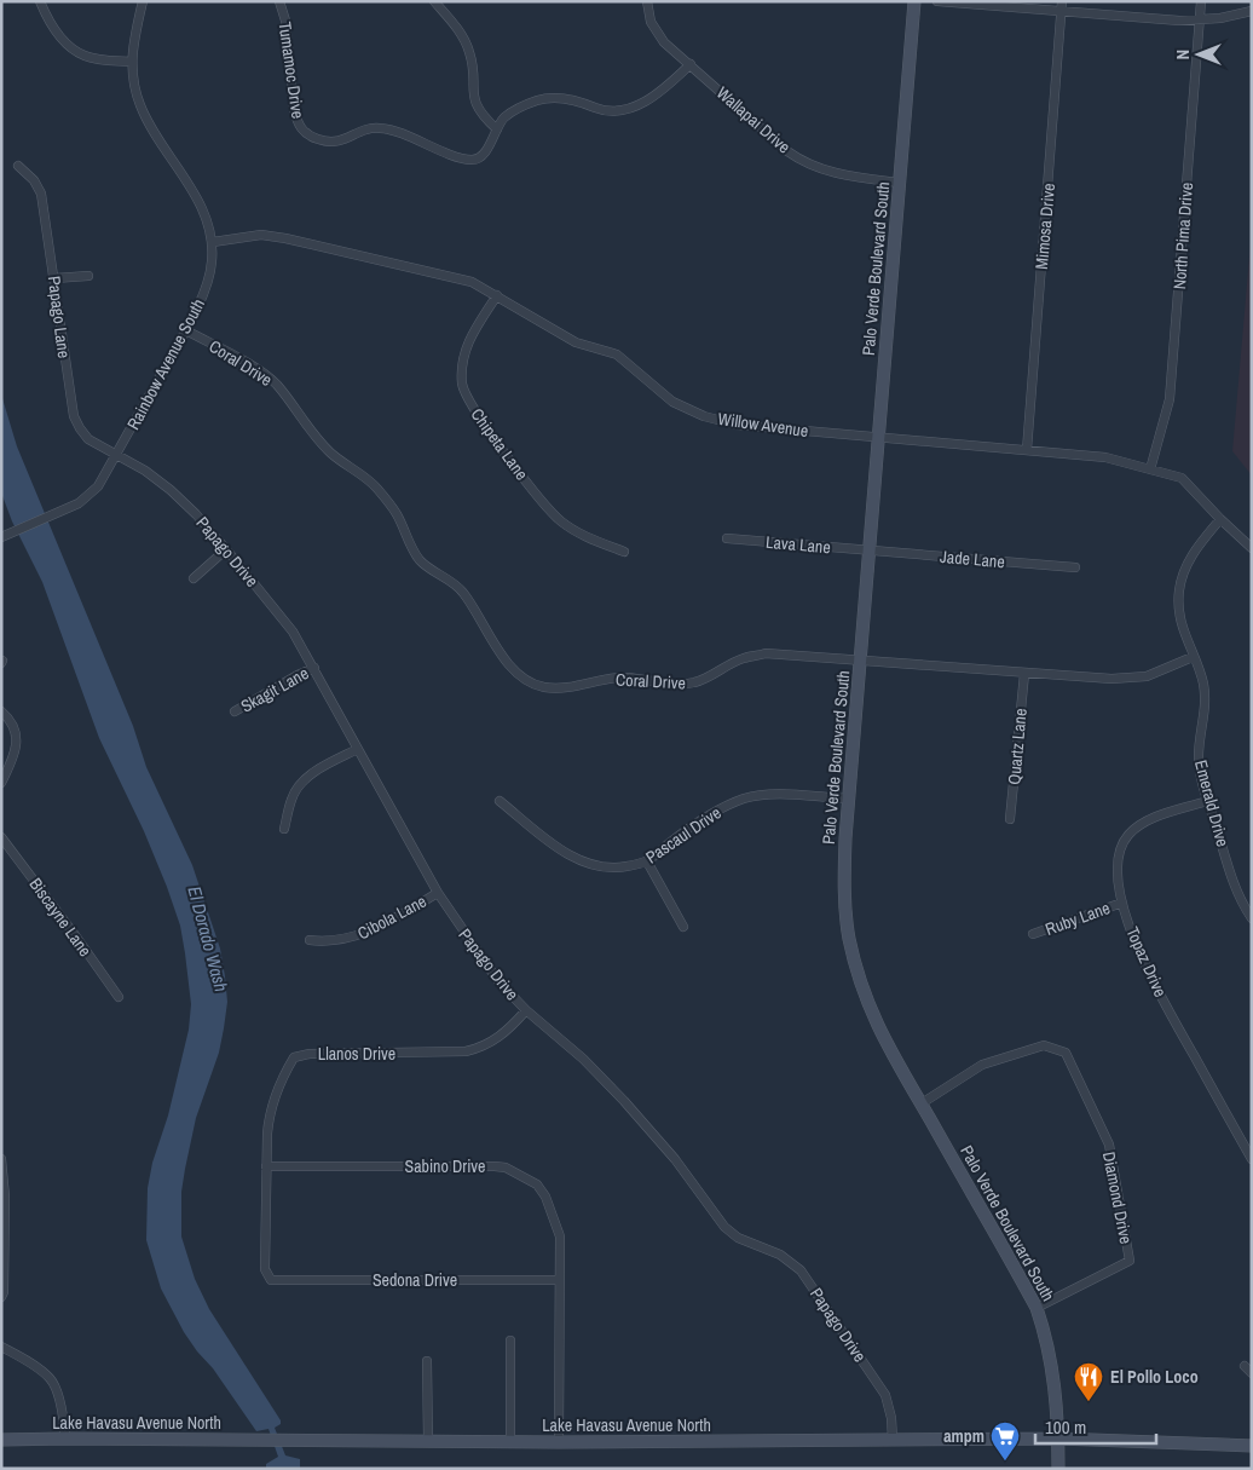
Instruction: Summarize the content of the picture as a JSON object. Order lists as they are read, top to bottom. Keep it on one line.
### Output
{"streets":{"main road":["Palo Verde Boulevard South","Lake Havasu Avenue North"],"street":["Tumamoc Drive","Wallapai Drive","Mimosa Drive","North Pima Drive","Papago Lane","Coral Drive","Rainbow Avenue South","Willow Avenue","Chipeta Lane","Lava Lane","Papago Drive","Jade Lane","Skagit Lane","Quartz Lane","Emerald Drive","Pascaul Drive","Biscayne Lane","Cibola Lane","Ruby Lane","Topaz Drive","Llanos Drive","Sabino Drive","Diamond Drive","Sedona Drive"]},"crossings":[["Tumamoc Drive","Wallapai Drive"],["Wallapai Drive","Palo Verde Boulevard South"],["Mimosa Drive","Willow Avenue"],["North Pima Drive","Willow Avenue"],["Palo Verde Boulevard South","Coral Drive"],["Palo Verde Boulevard South","Willow Avenue"],["Palo Verde Boulevard South","Lava Lane"],["Palo Verde Boulevard South","Jade Lane"],["Palo Verde Boulevard South","Pascaul Drive"],["Palo Verde Boulevard South","Diamond Drive"],["Palo Verde Boulevard South","Lake Havasu Avenue North"],["Papago Lane","Rainbow Avenue South"],["Papago Lane","Papago Drive"],["Coral Drive","Rainbow Avenue South"],["Coral Drive","Quartz Lane"],["Coral Drive","Emerald Drive"],["Rainbow Avenue South","Willow Avenue"],["Rainbow Avenue South","Papago Drive"],["Willow Avenue","Chipeta Lane"],["Willow Avenue","Emerald Drive"],["Lava Lane","Jade Lane"],["Papago Drive","Skagit Lane"],["Papago Drive","Cibola Lane"],["Papago Drive","Llanos Drive"],["Papago Drive","Lake Havasu Avenue North"],["Emerald Drive","Topaz Drive"],["Ruby Lane","Topaz Drive"],["Llanos Drive","Sabino Drive"],["Llanos Drive","Sedona Drive"],["Sabino Drive","Sedona Drive"],["Sabino Drive","Lake Havasu Avenue North"]],"water":["El Dorado Wash"],"places":{"restaurant":["El Pollo Loco"],"supermarket":["ampm"]},"scale_bar":"100 m","north":"left"}
